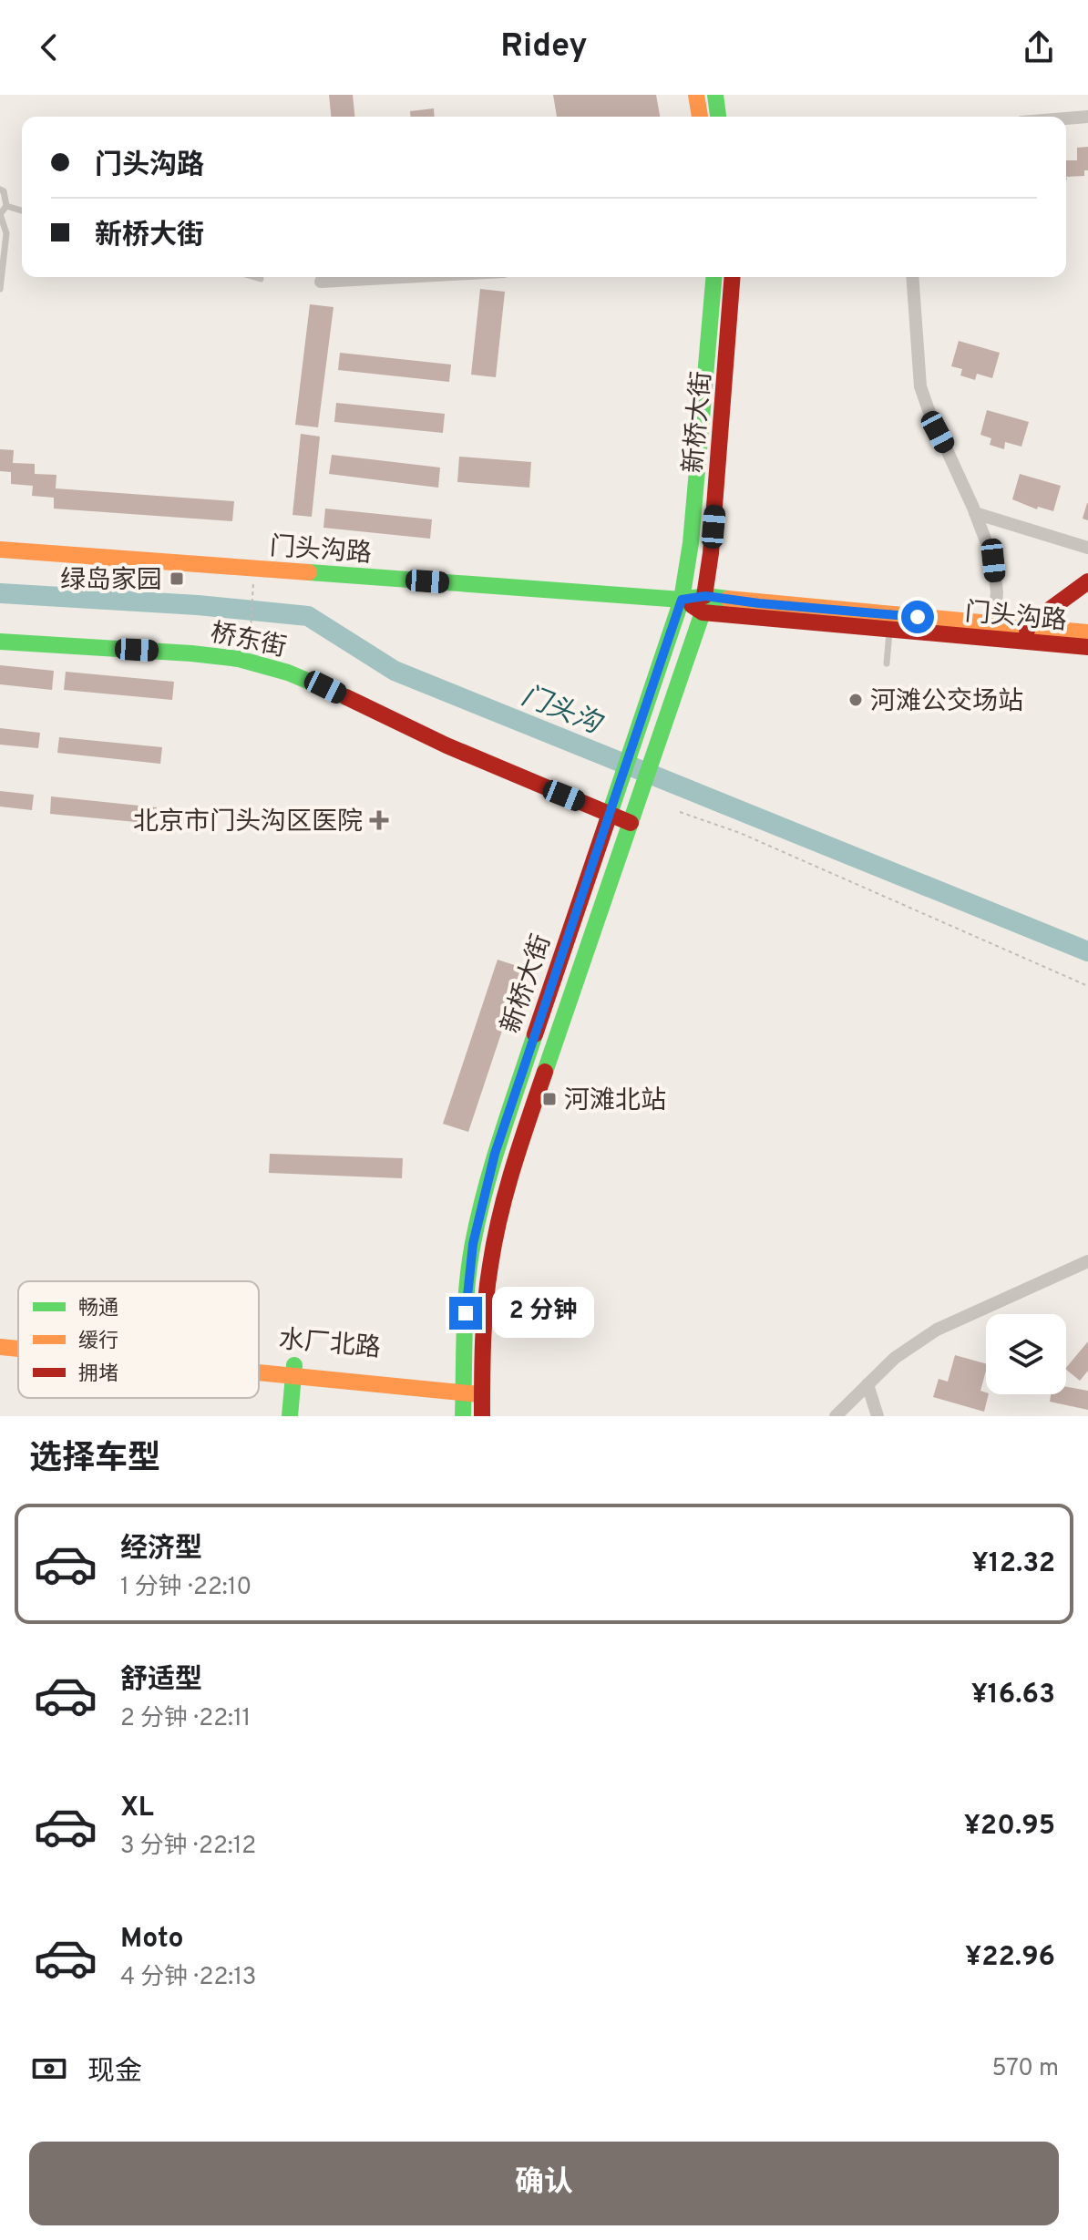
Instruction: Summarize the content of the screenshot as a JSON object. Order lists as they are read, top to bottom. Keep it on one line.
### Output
{"streets":{"main road":["新桥大街","门头沟路","桥东街","水厂北路"]},"crossings":[["新桥大街","门头沟路"],["新桥大街","桥东街"],["新桥大街","水厂北路"]],"water":["门头沟"],"places":{"transit":["绿岛家园","河滩北站"],"other":["河滩公交场站"],"health":["北京市门头沟区医院"]},"legend":["畅通","缓行","拥堵"],"page":{"header":"Ridey","banner":["门头沟路","新桥大街"],"bubble":"2 分钟","heading":"选择车型","list":[{"name":"经济型","note":"1 分钟 · 22:10","value":"¥12.32"},{"name":"舒适型","note":"2 分钟 · 22:11","value":"¥16.63"},{"name":"XL","note":"3 分钟 · 22:12","value":"¥20.95"},{"name":"Moto","note":"4 分钟 · 22:13","value":"¥22.96"}],"pay":["现金","570 m"],"buttons":"确认"}}
